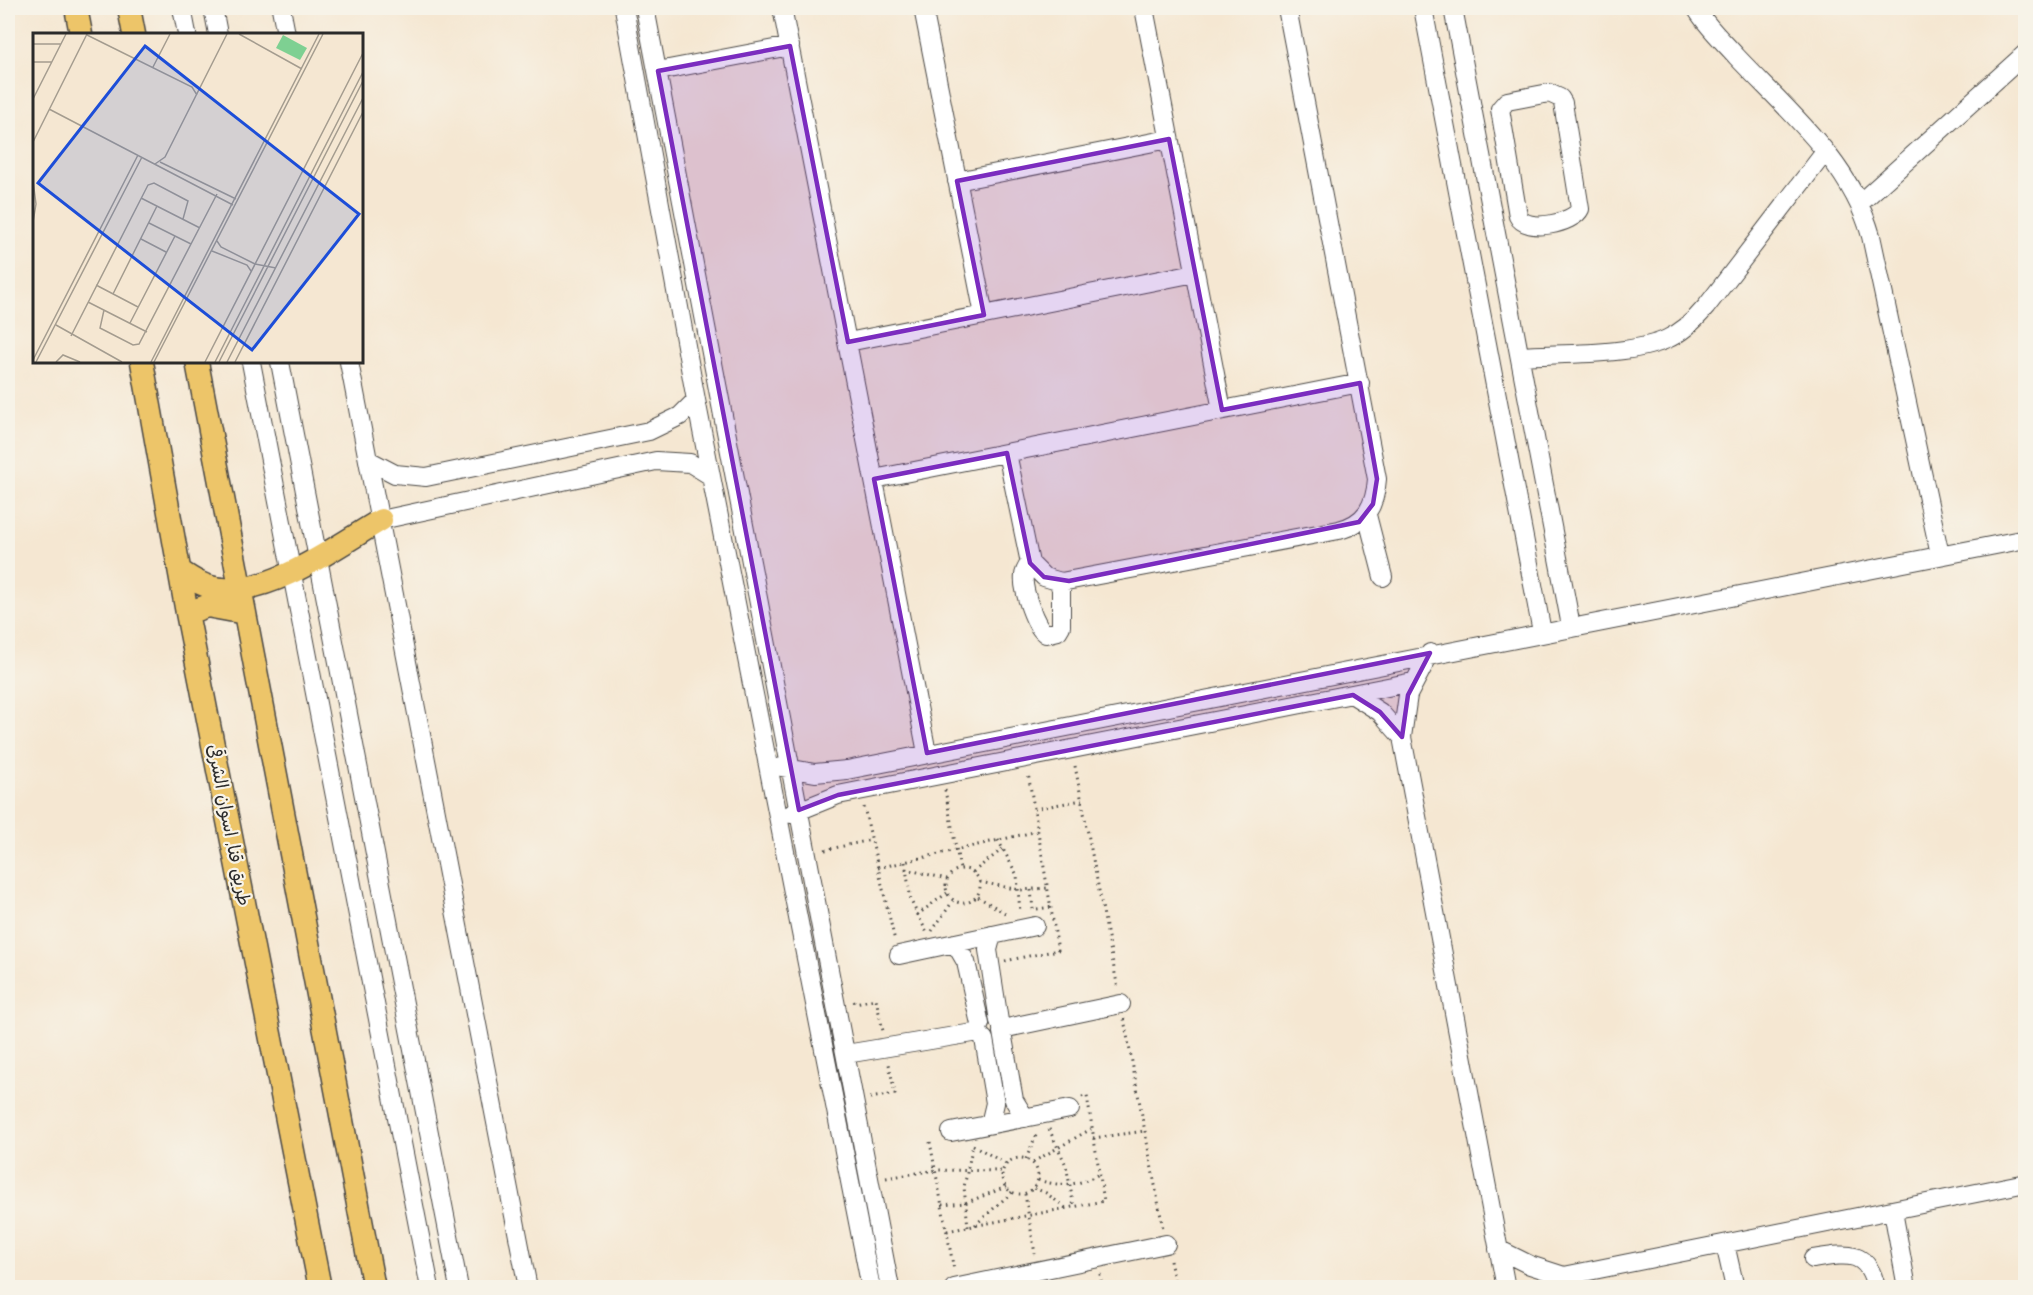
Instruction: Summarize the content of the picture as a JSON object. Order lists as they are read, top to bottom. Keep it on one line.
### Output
{"streets":{"main road":["طريق قنا, اسوان الشرقى"]}}
